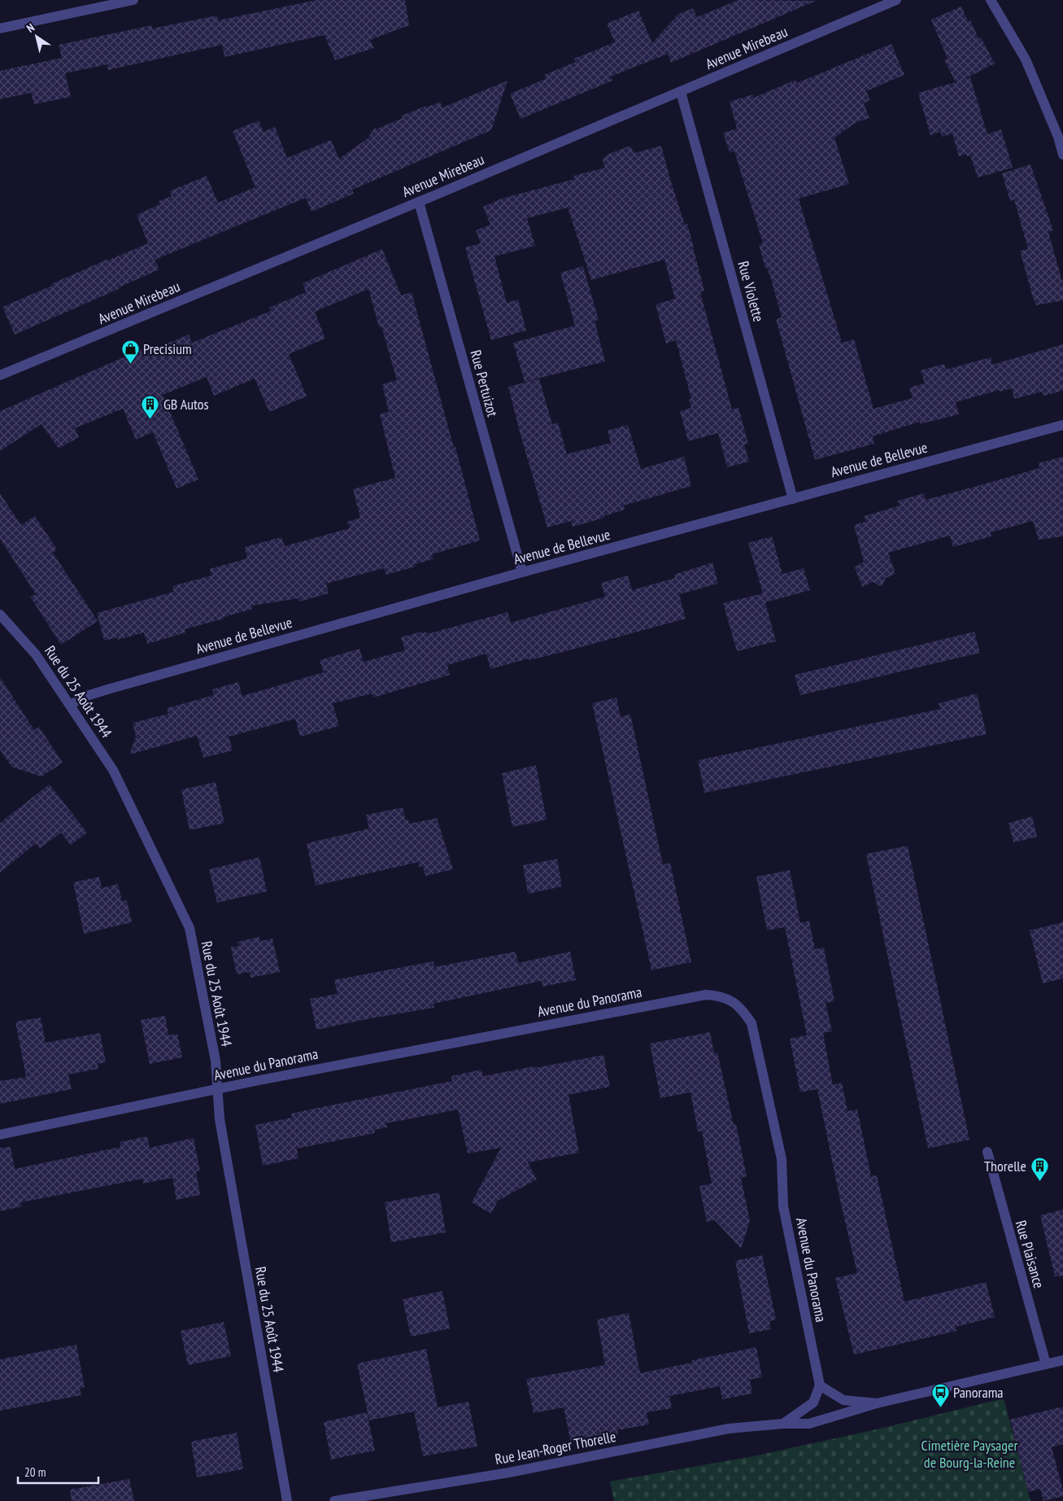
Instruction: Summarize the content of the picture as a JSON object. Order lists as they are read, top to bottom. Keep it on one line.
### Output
{"streets":{"street":["Avenue Mirebeau","Rue Violette","Rue Pertuizot","Avenue de Bellevue","Rue du 25 Août 1944","Avenue du Panorama","Rue Plaisance","Rue Jean-Roger Thorelle"]},"crossings":[["Avenue Mirebeau","Rue Violette"],["Avenue Mirebeau","Rue Pertuizot"],["Rue Violette","Avenue de Bellevue"],["Rue Pertuizot","Avenue de Bellevue"],["Avenue de Bellevue","Rue du 25 Août 1944"],["Rue du 25 Août 1944","Avenue du Panorama"],["Avenue du Panorama","Rue Jean-Roger Thorelle"],["Rue Plaisance","Rue Jean-Roger Thorelle"]],"parks":["Cimetière Paysager de Bourg-la-Reine"],"places":{"shop":["Precisium"],"building":["GB Autos","Thorelle"],"bus stop":["Panorama"]},"scale_bar":"20 m","north":"top left"}
